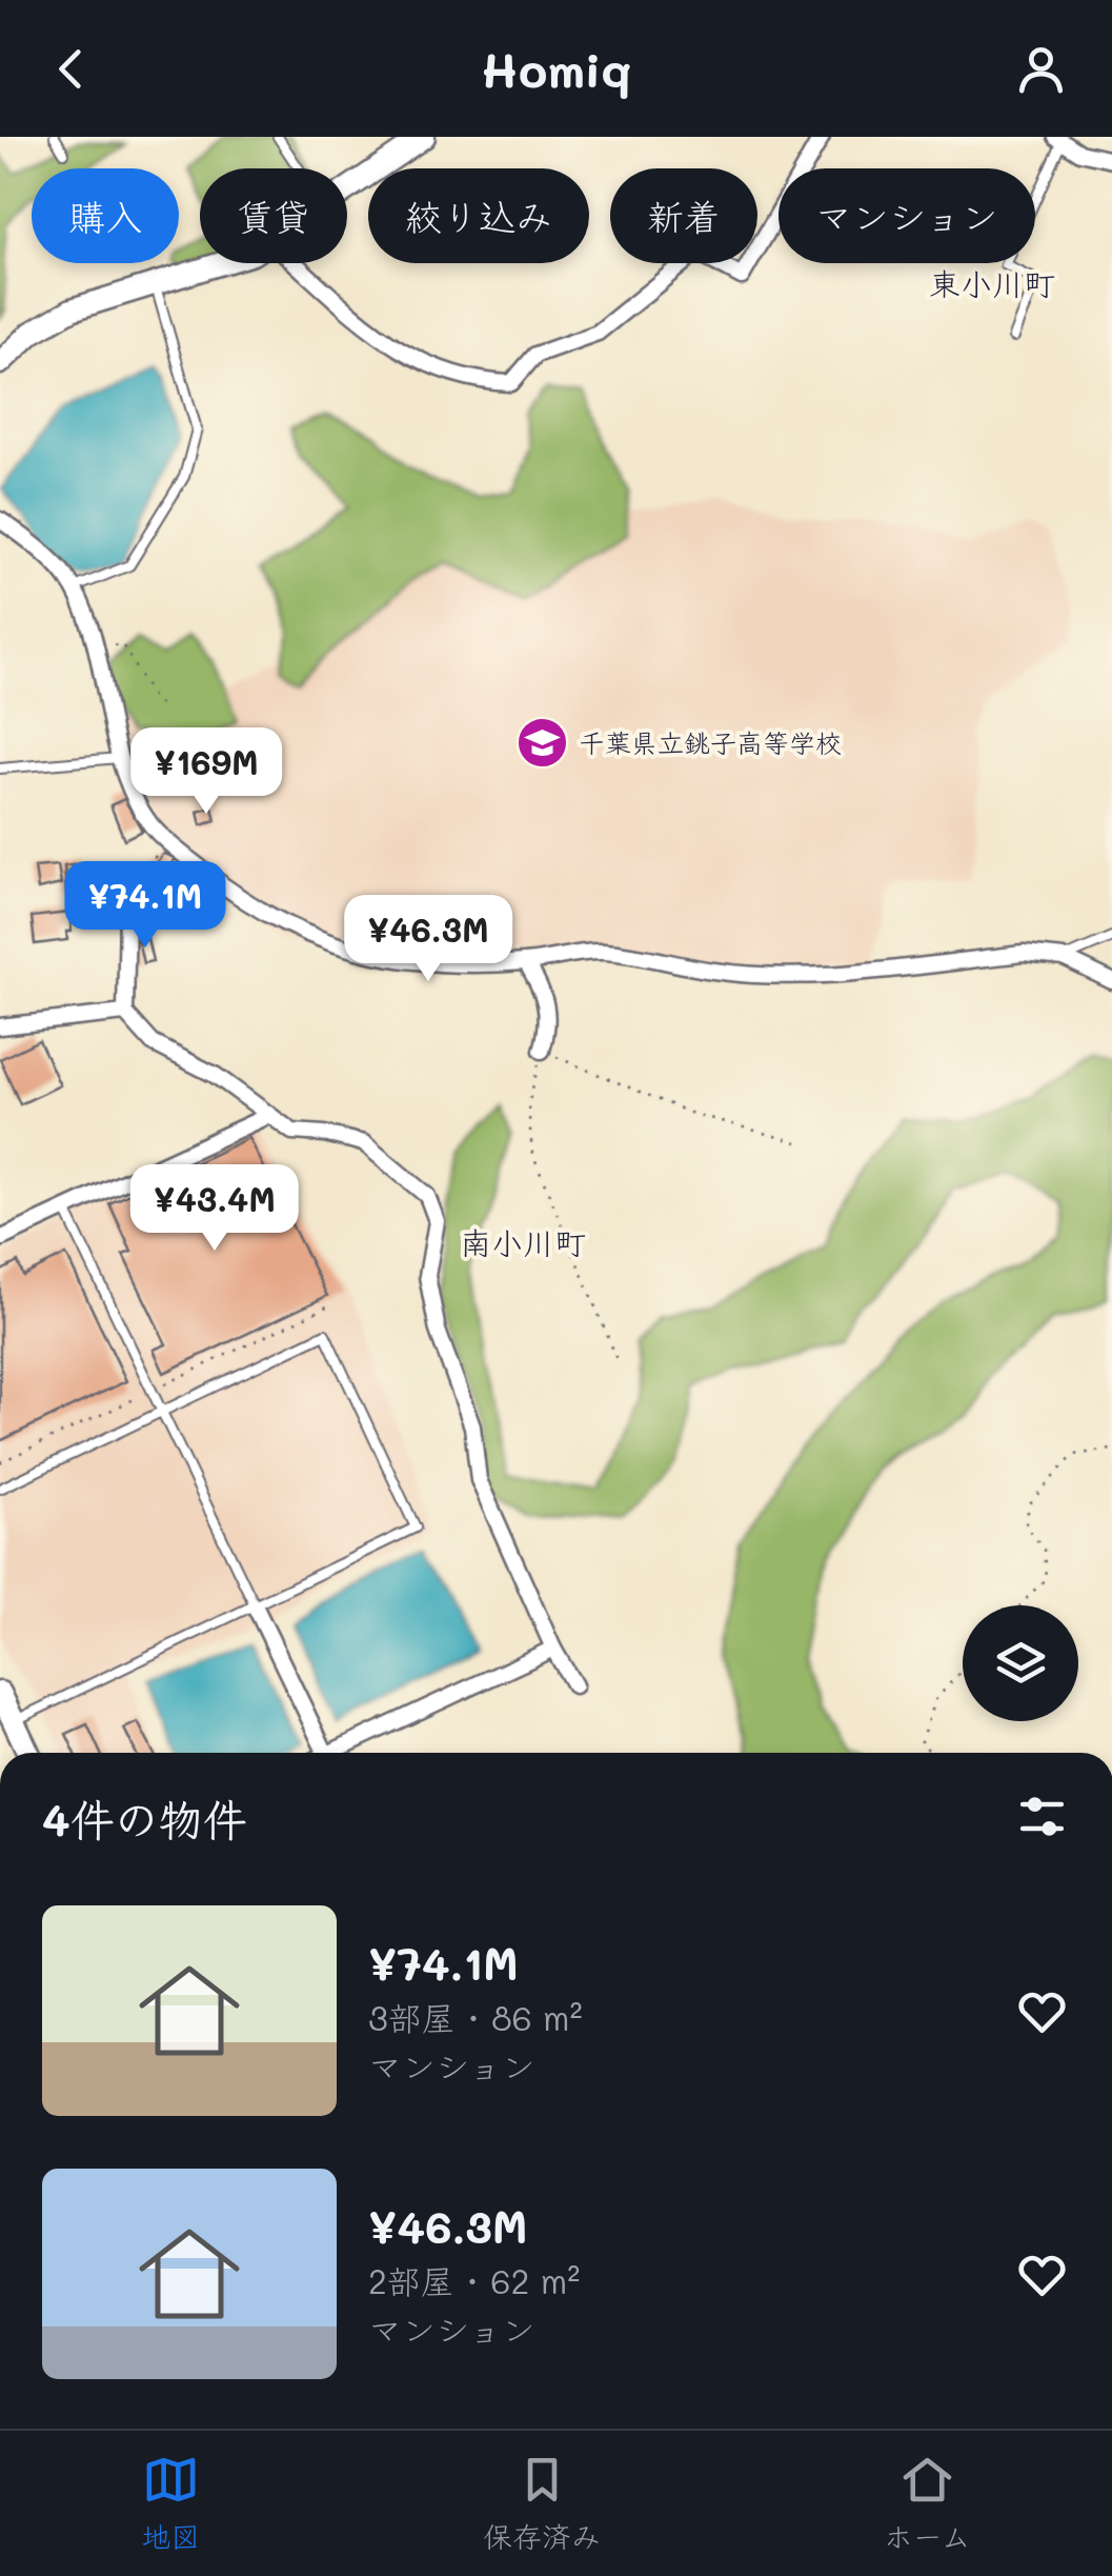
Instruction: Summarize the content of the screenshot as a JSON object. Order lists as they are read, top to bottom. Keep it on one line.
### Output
{"districts":["東小川町","南小川町"],"places":{"school or university":["千葉県立銚子高等学校"]},"page":{"header":"Homiq","chip":["購入","賃貸","絞り込み","新着","マンション"],"price":["¥169M","¥74.1M","¥46.3M","¥43.4M"],"heading":"4件の物件","list":[{"name":"¥74.1M","note":"3部屋 · 86 m² · マンション"},{"name":"¥46.3M","note":"2部屋 · 62 m² · マンション"}],"tabs":["地図","保存済み","ホーム"]}}
